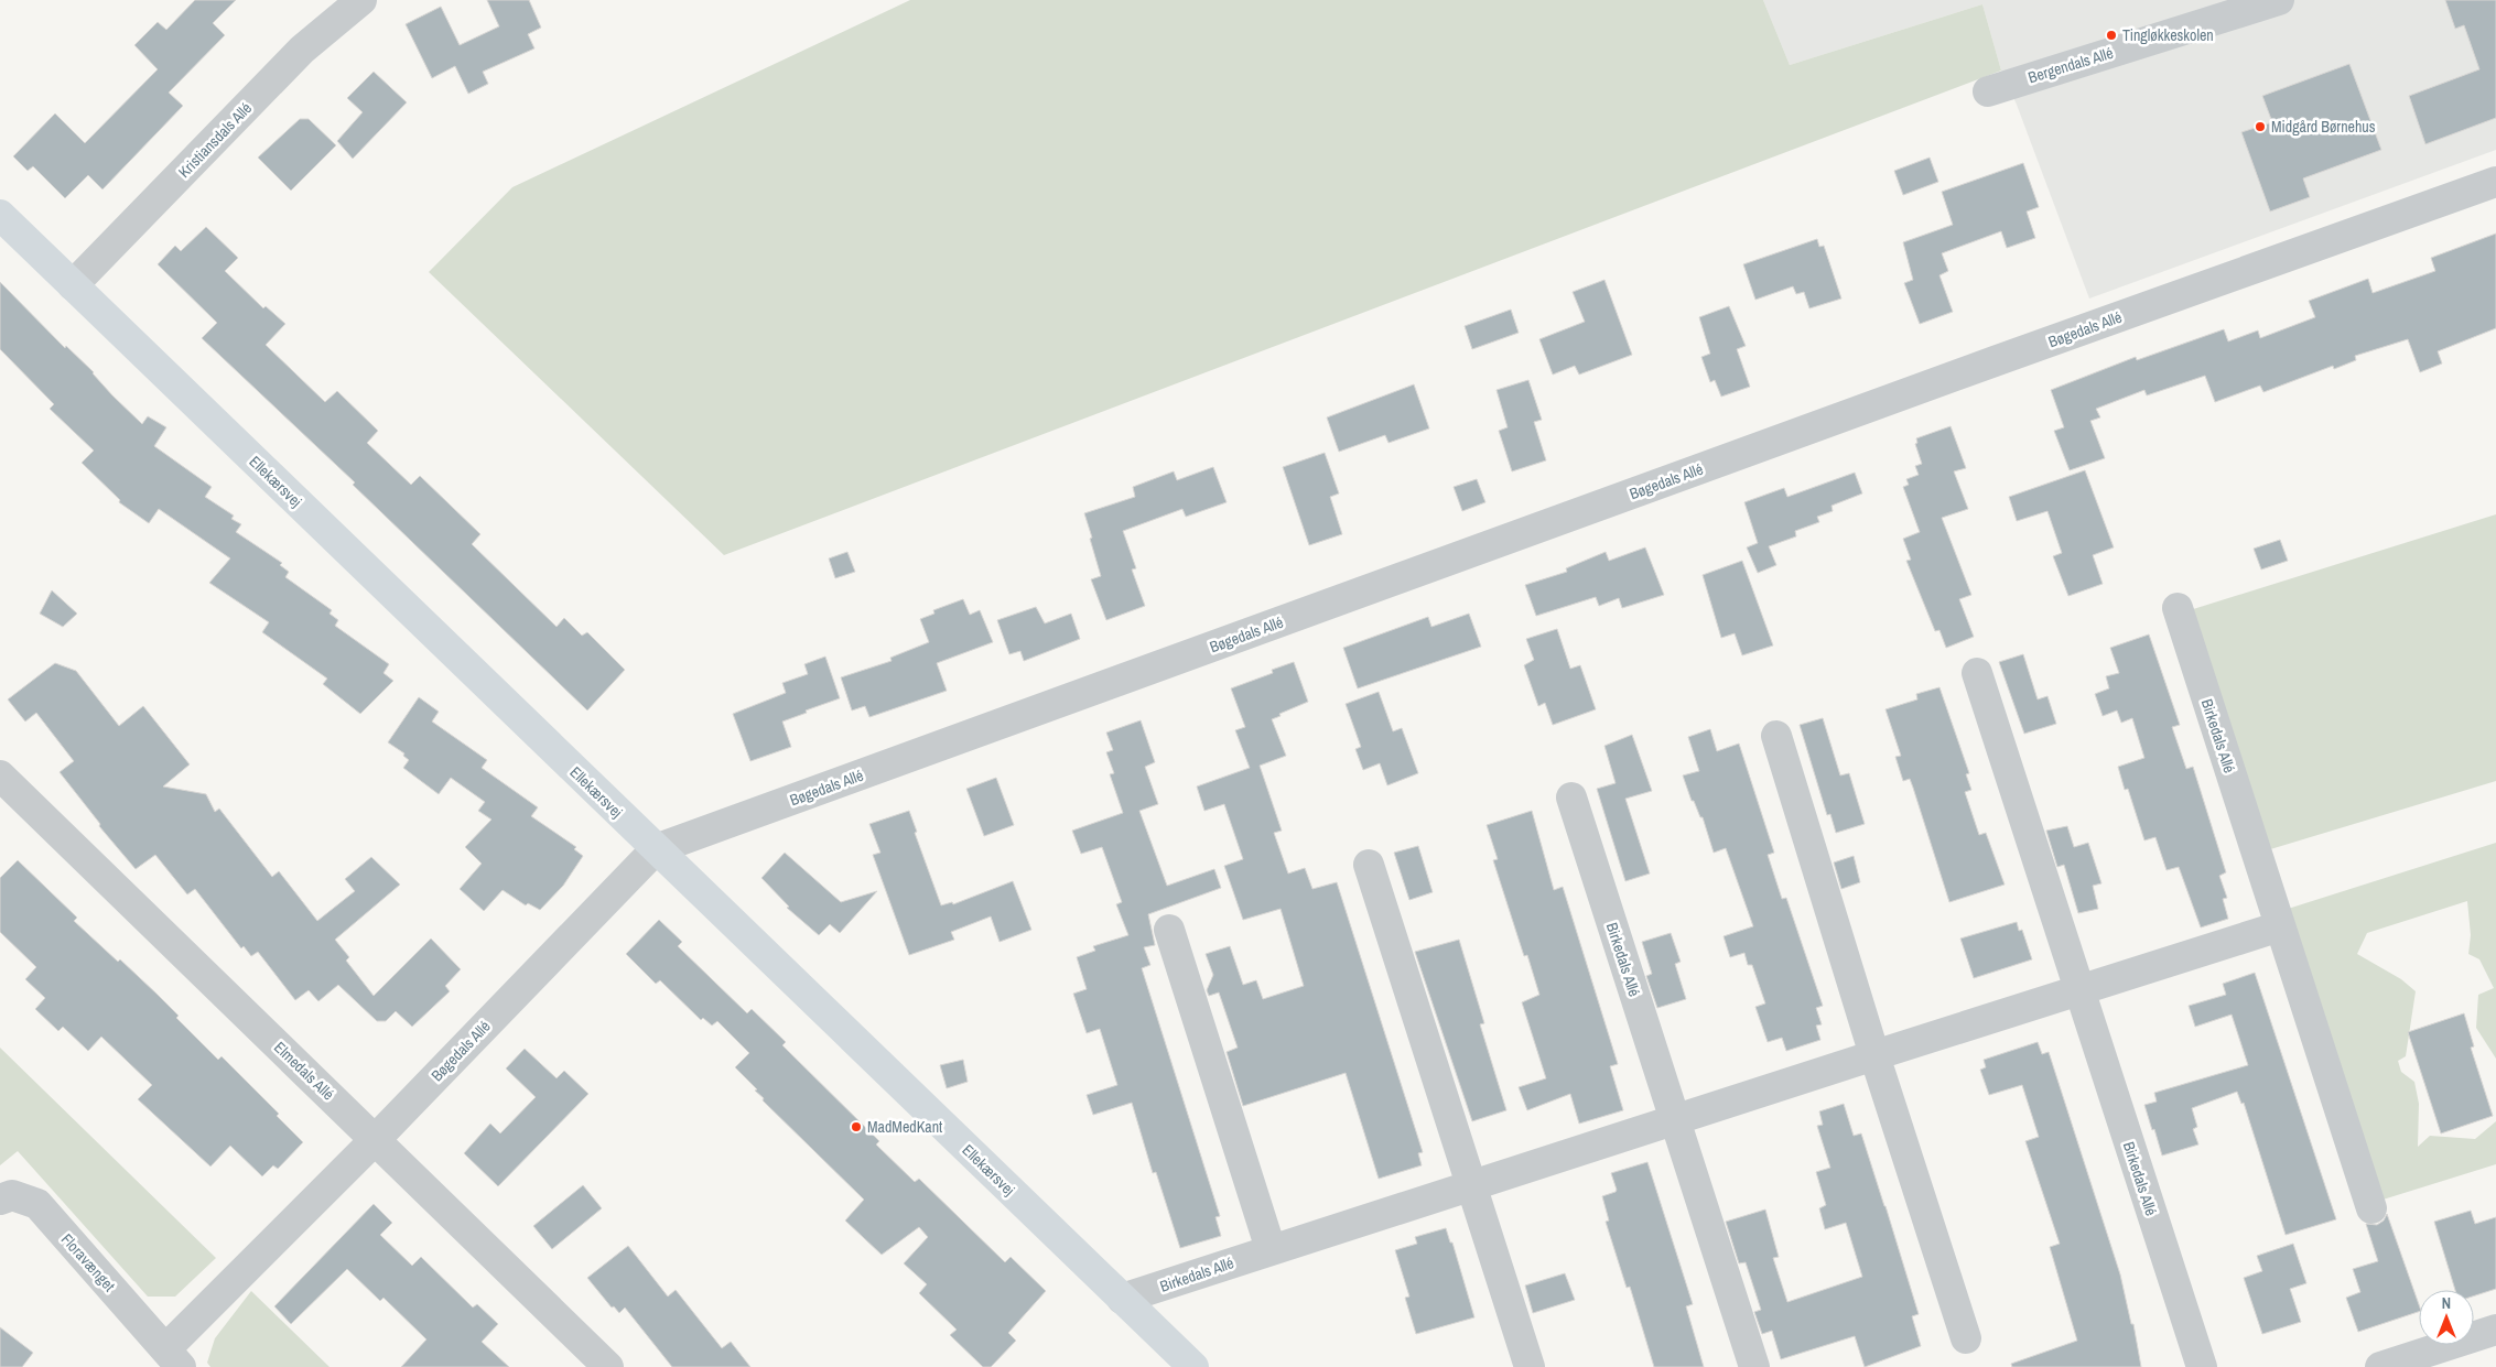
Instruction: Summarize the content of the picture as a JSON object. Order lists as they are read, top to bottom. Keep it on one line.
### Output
{"streets":{"street":["Bergendals Allé","Kristiansdals Allé","Bøgedals Allé","Ellekærsvej","Birkedals Allé","Elmedals Allé","Floravænget"]},"crossings":[["Kristiansdals Allé","Ellekærsvej"],["Bøgedals Allé","Ellekærsvej"],["Bøgedals Allé","Elmedals Allé"],["Bøgedals Allé","Floravænget"],["Ellekærsvej","Birkedals Allé"]],"places":["Tingløkkeskolen","Midgård Børnehus","MadMedKant"],"north":"top"}
